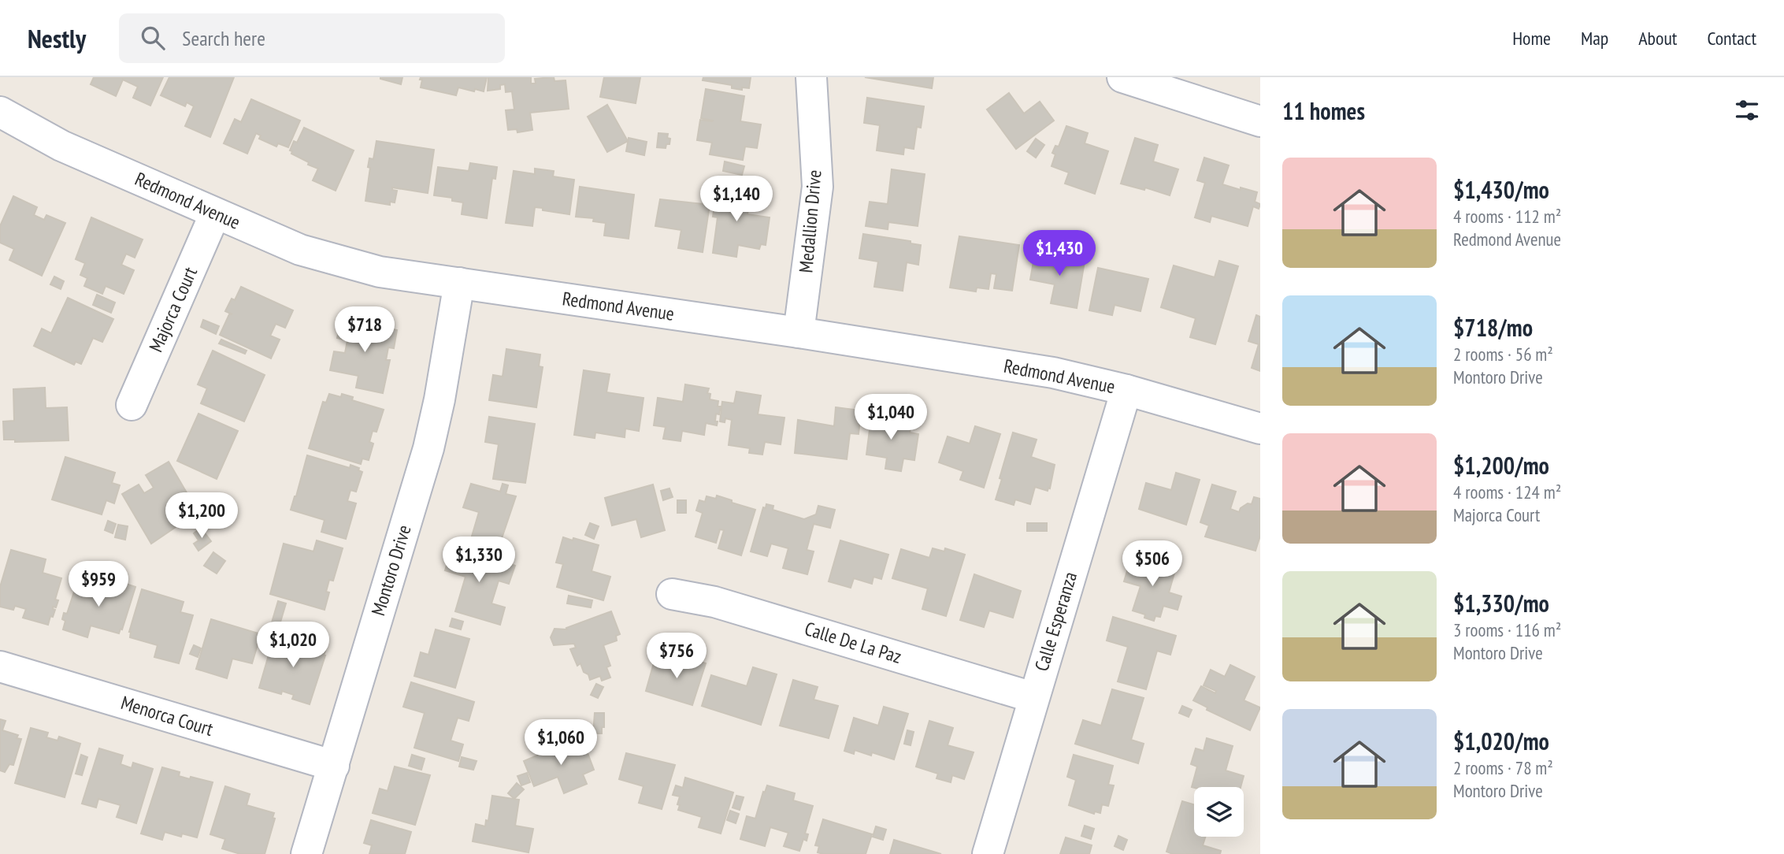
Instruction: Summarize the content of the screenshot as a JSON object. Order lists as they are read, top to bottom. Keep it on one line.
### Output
{"streets":{"street":["Redmond Avenue","Medallion Drive","Majorca Court","Montoro Drive","Calle Esperanza","Calle De La Paz","Menorca Court"]},"crossings":[["Redmond Avenue","Medallion Drive"],["Redmond Avenue","Majorca Court"],["Redmond Avenue","Montoro Drive"],["Redmond Avenue","Calle Esperanza"],["Montoro Drive","Menorca Court"],["Calle Esperanza","Calle De La Paz"]],"page":{"header":"Nestly","search":"Search here","nav":["Home","Map","About","Contact"],"heading":"11 homes","list":[{"name":"$1,430/mo","note":"4 rooms · 112 m² · Redmond Avenue"},{"name":"$718/mo","note":"2 rooms · 56 m² · Montoro Drive"},{"name":"$1,200/mo","note":"4 rooms · 124 m² · Majorca Court"},{"name":"$1,330/mo","note":"3 rooms · 116 m² · Montoro Drive"},{"name":"$1,020/mo","note":"2 rooms · 78 m² · Montoro Drive"}],"price":["$1,140","$1,430","$718","$1,040","$1,200","$1,330","$506","$959","$1,020","$756","$1,060"]}}
